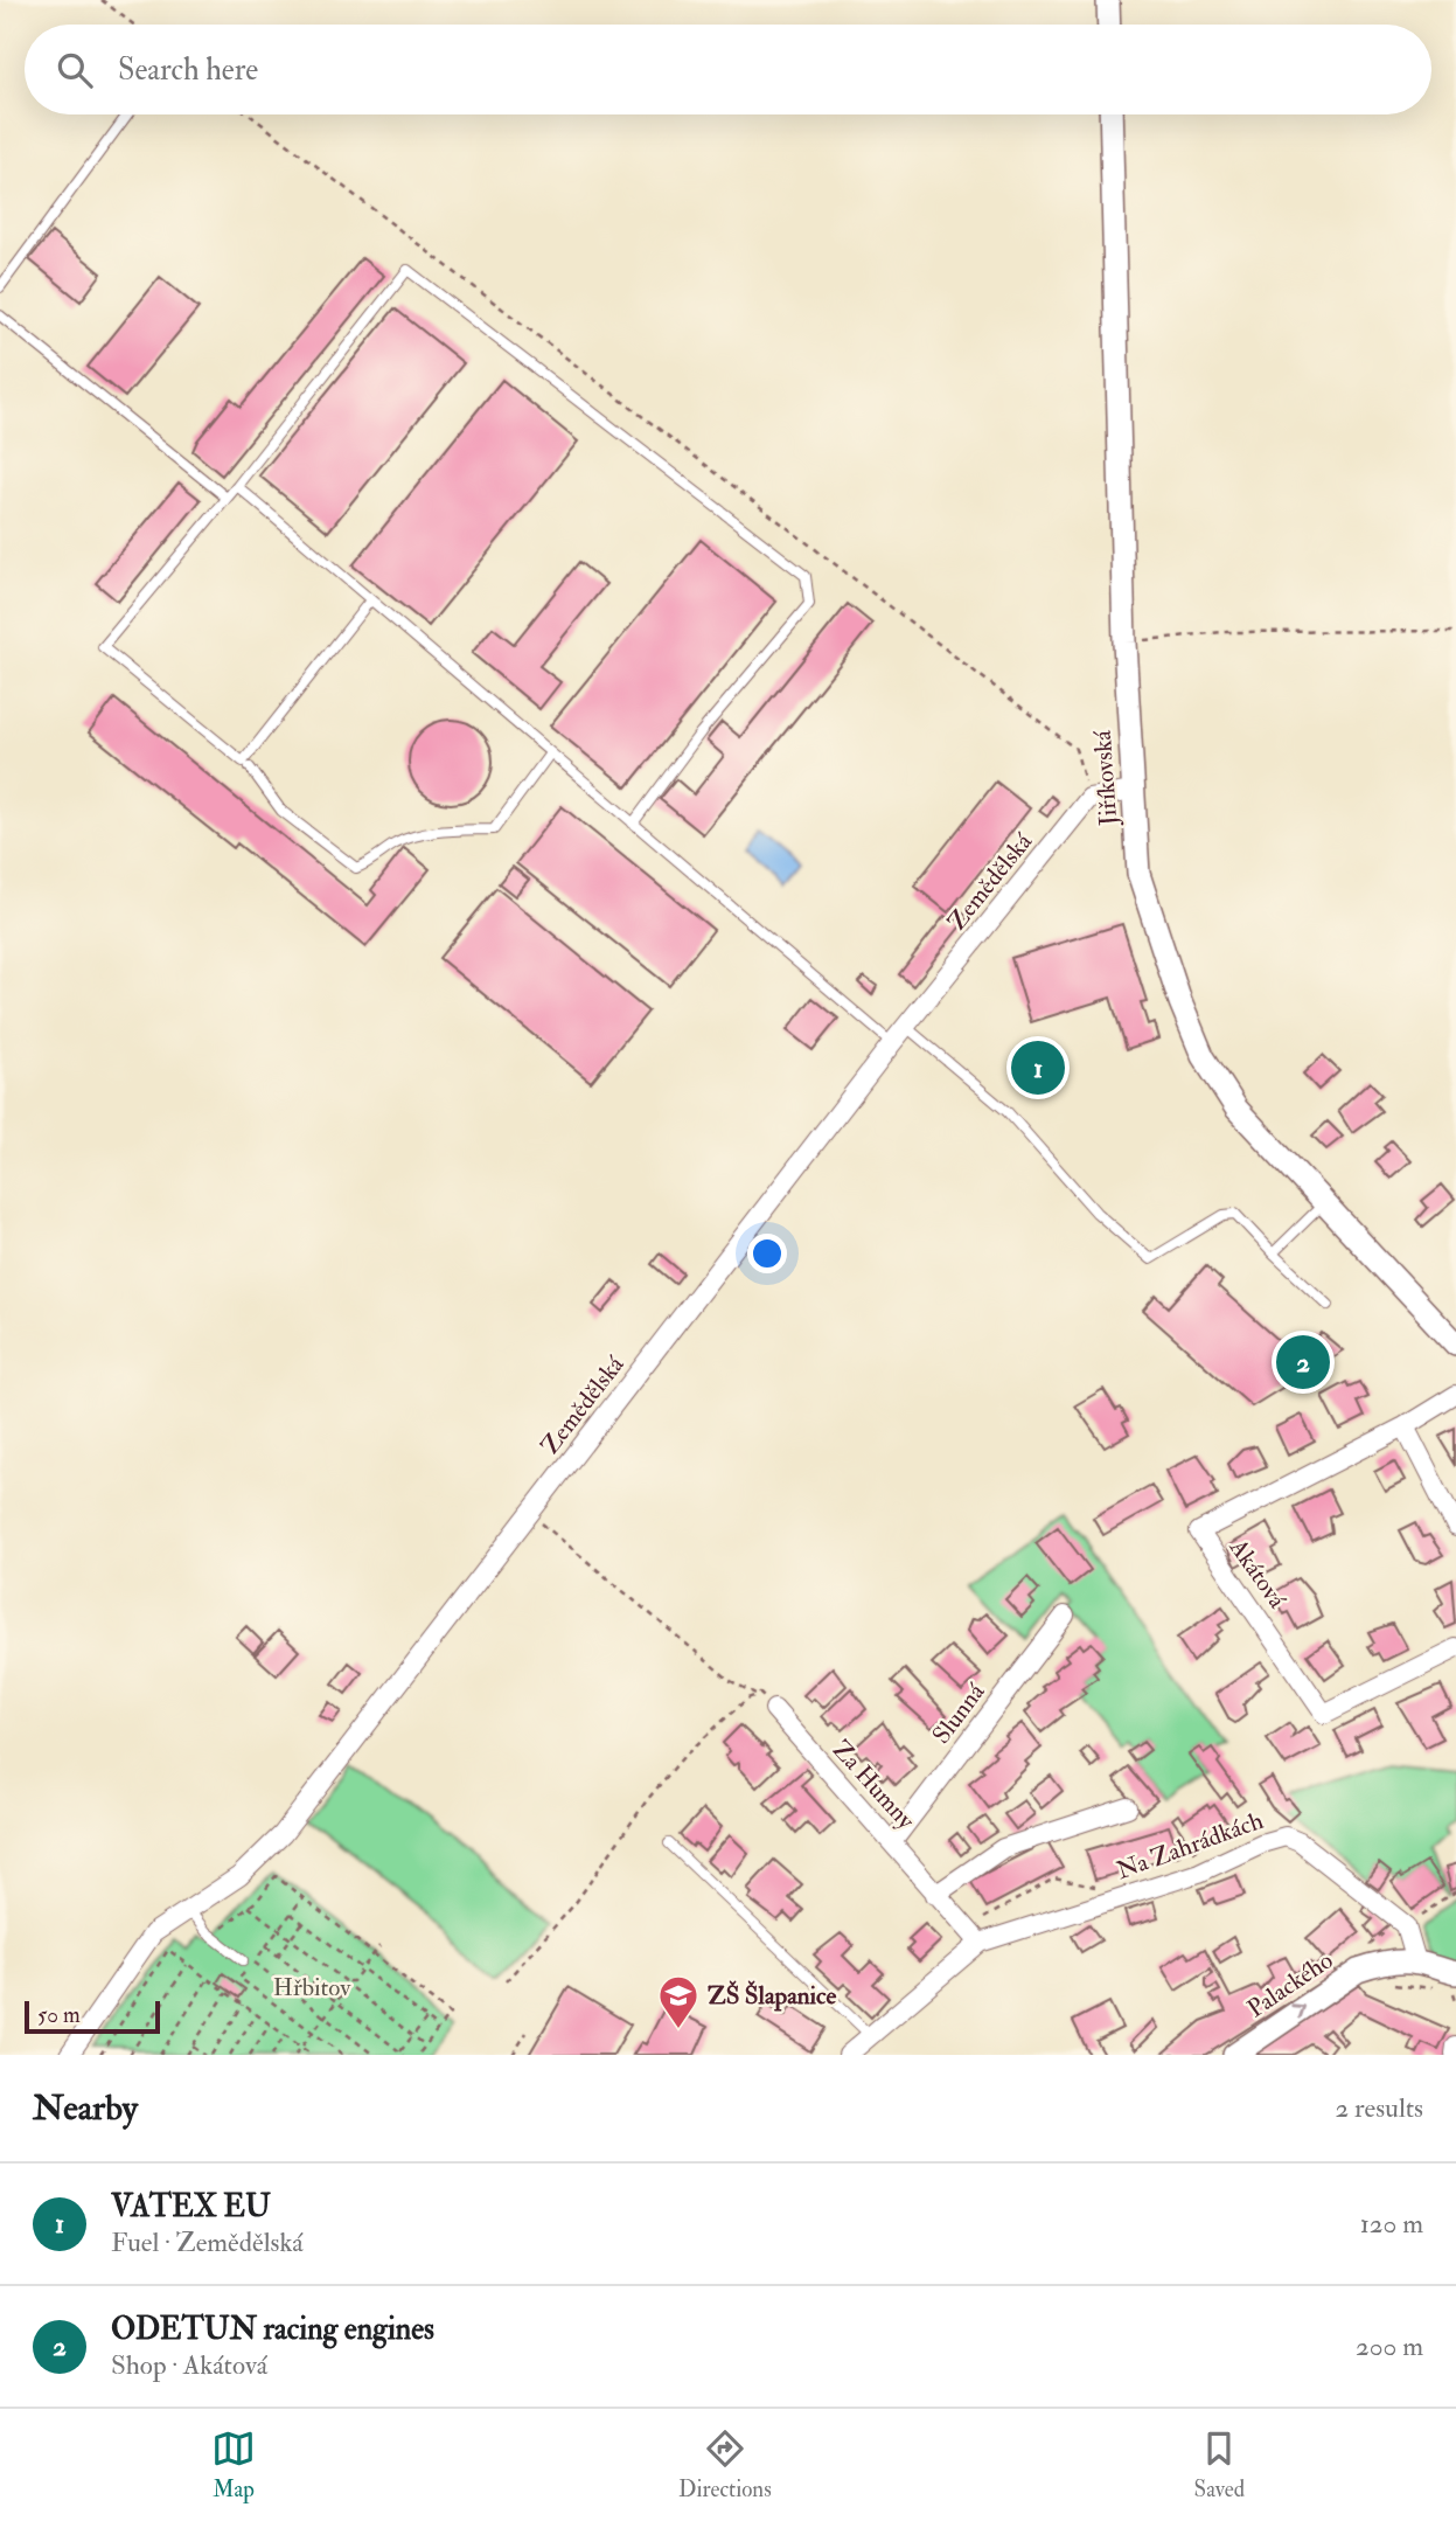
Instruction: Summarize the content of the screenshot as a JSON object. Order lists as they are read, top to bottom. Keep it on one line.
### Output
{"streets":{"street":["Jiříkovská","Zemědělská","Akátová","Slunná","Za Humny","Na Zahrádkách","Palackého"]},"crossings":[["Slunná","Za Humny"]],"one_way":["Palackého"],"parks":["Hřbitov"],"places":{"school or university":["ZŠ Šlapanice"]},"scale_bar":"50 m","page":{"search":"Search here","pins":["1","2"],"scale":"50 m","heading":["Nearby","2 results"],"list":[{"mark":"1","name":"VATEX EU","note":"Fuel · Zemědělská","value":"120 m"},{"mark":"2","name":"ODETUN racing engines","note":"Shop · Akátová","value":"200 m"}],"nav":["Map","Directions","Saved"]}}
